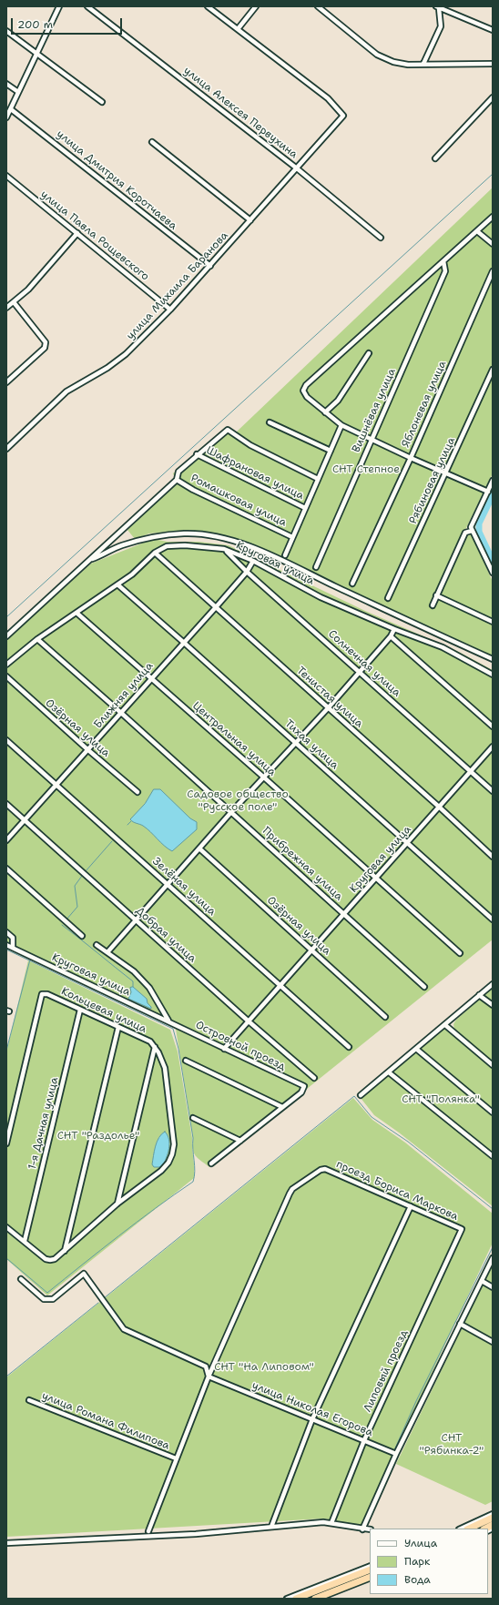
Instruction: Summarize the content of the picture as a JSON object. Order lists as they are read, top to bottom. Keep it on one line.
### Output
{"streets":{"street":["улица Алексея Первухина","улица Дмитрия Коротчаева","улица Павла Рощевского","улица Михаила Баранова","Яблоневая улица","Вишнёвая улица","Шафрановая улица","Рябиновая улица","Ромашковая улица","Круговая улица","Солнечная улица","Ближняя улица","Тенистая улица","Озёрная улица","Центральная улица","Тихая улица","Прибрежная улица","Зелёная улица","Добрая улица","Кольцевая улица","Островной проезд","1-я Дачная улица","проезд Бориса Маркова","Липовый проезд","улица Николая Егорова","улица Романа Филипова"]},"crossings":[["улица Алексея Первухина","улица Михаила Баранова"],["улица Дмитрия Коротчаева","улица Михаила Баранова"],["улица Павла Рощевского","улица Михаила Баранова"],["Круговая улица","Солнечная улица"],["Круговая улица","Ближняя улица"],["Круговая улица","Тенистая улица"],["Круговая улица","Озёрная улица"],["Круговая улица","Центральная улица"],["Круговая улица","Тихая улица"],["Круговая улица","Прибрежная улица"],["Круговая улица","Зелёная улица"],["Круговая улица","Добрая улица"],["Круговая улица","Островной проезд"],["Солнечная улица","Ближняя улица"],["Ближняя улица","Тенистая улица"],["Ближняя улица","Озёрная улица"],["Ближняя улица","Центральная улица"],["Ближняя улица","Тихая улица"],["Ближняя улица","Прибрежная улица"],["Ближняя улица","Зелёная улица"],["Ближняя улица","Добрая улица"],["Кольцевая улица","1-я Дачная улица"],["проезд Бориса Маркова","Липовый проезд"],["проезд Бориса Маркова","улица Николая Егорова"],["Липовый проезд","улица Николая Егорова"]],"parks":["СНТ Степное","Садовое общество \"Русское поле\"","СНТ \"Полянка\"","СНТ \"Раздолье\"","СНТ \"На Липовом\"","СНТ \"Рябинка-2\""],"legend":["Улица","Парк","Вода"],"scale_bar":"200 m"}
